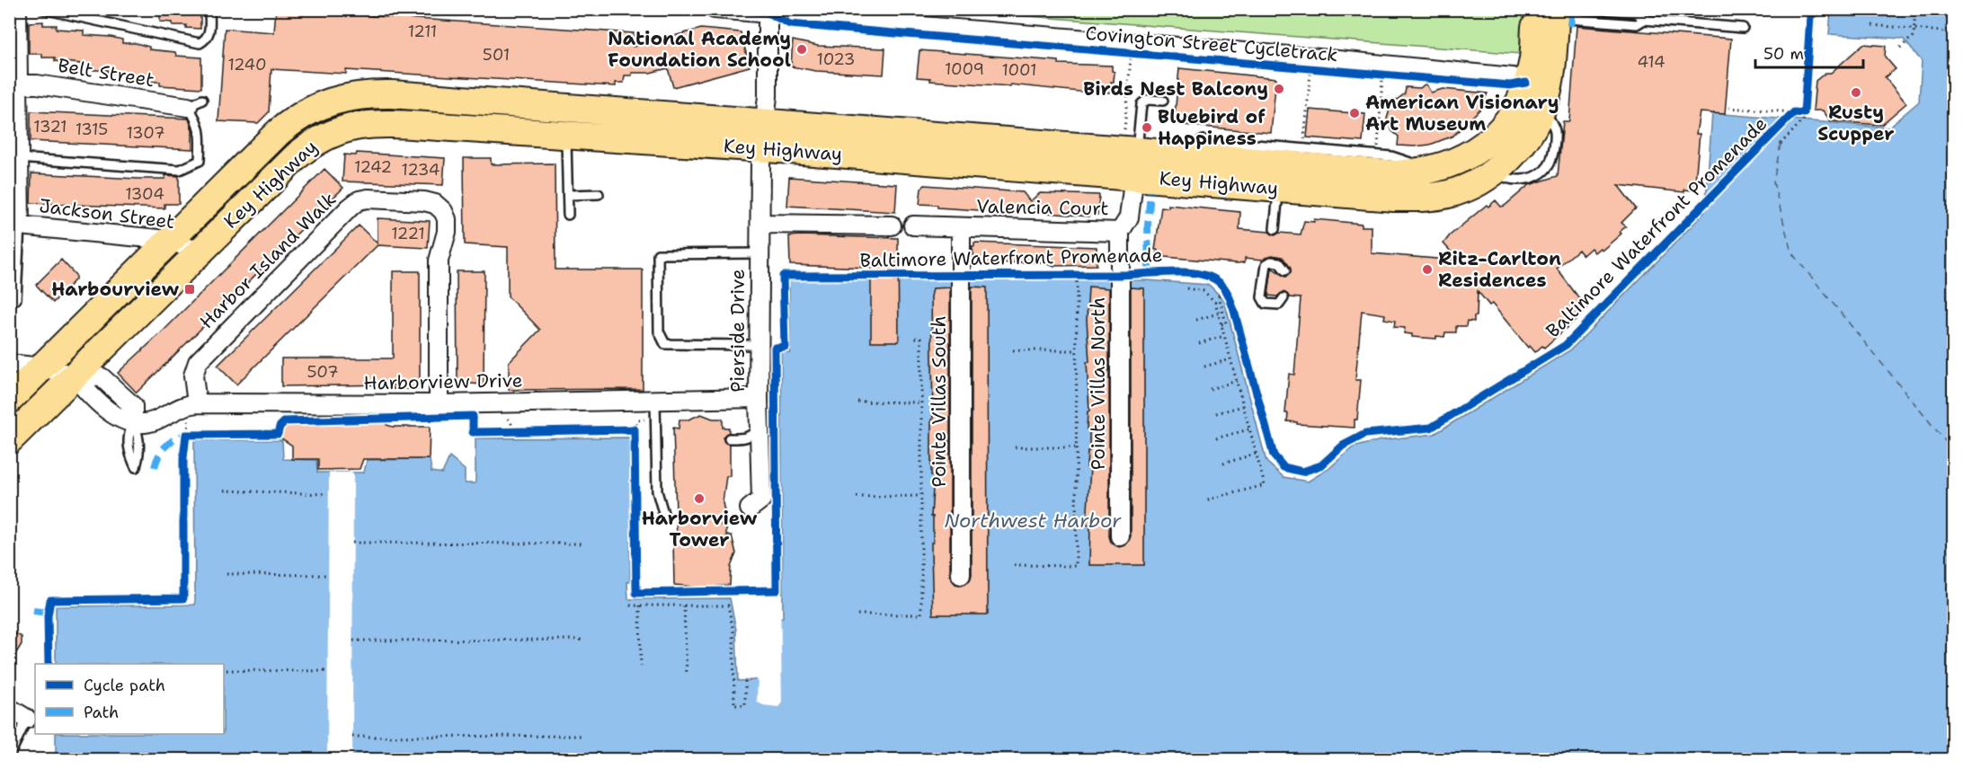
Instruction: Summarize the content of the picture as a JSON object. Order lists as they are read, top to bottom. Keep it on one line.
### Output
{"streets":{"main road":["Key Highway"],"street":["Belt Street","Valencia Court","Jackson Street","Harbor Island Walk","Pierside Drive","Harborview Drive","Pointe Villas North","Pointe Villas South"],"cycle path":["Covington Street Cycletrack","Baltimore Waterfront Promenade"]},"crossings":[["Key Highway","Valencia Court"],["Key Highway","Jackson Street"],["Key Highway","Pierside Drive"],["Key Highway","Harborview Drive"],["Valencia Court","Pointe Villas North"],["Valencia Court","Pointe Villas South"],["Harbor Island Walk","Harborview Drive"],["Pierside Drive","Harborview Drive"]],"water":["Northwest Harbor"],"places":{"other":["National Academy Foundation School","Birds Nest Balcony","Rusty Scupper","American Visionary Art Museum","Bluebird of Happiness","Ritz-Carlton Residences","Harborview Tower"],"transit":["Harbourview"]},"house_numbers":["1211","501","1023","414","1240","1009","1001","1321","1315","1307","1242","1234","1304","1221","507"],"legend":["Cycle path","Path"],"scale_bar":"50 m"}
